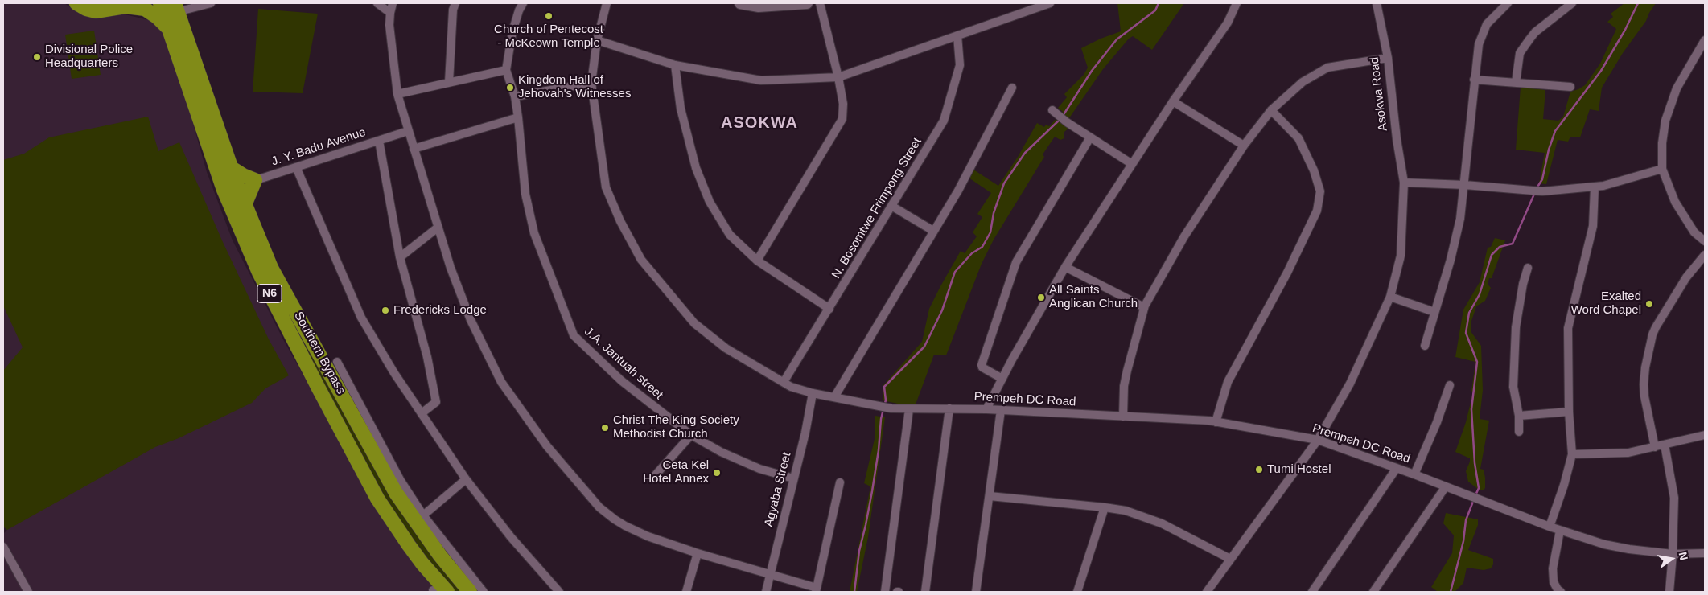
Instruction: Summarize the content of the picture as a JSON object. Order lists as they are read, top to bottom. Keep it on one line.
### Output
{"streets":{"highway":["N6","Southern Bypass"],"street":["Asokwa Road","J. Y. Badu Avenue","N. Bosomtwe Frimpong Street","J.A. Jantuah street","Prempeh DC Road","Agyaba Street"]},"crossings":[["Asokwa Road","Prempeh DC Road"],["J. Y. Badu Avenue","Southern Bypass"],["N. Bosomtwe Frimpong Street","Prempeh DC Road"],["J.A. Jantuah street","Agyaba Street"],["Prempeh DC Road","Agyaba Street"]],"districts":["ASOKWA"],"places":["Church of Pentecost - McKeown Temple","Divisional Police Headquarters","Kingdom Hall of Jehovah's Witnesses","All Saints Anglican Church","Exalted Word Chapel","Fredericks Lodge","Christ The King Society Methodist Church","Tumi Hostel","Ceta Kel Hotel Annex"],"north":"right"}
